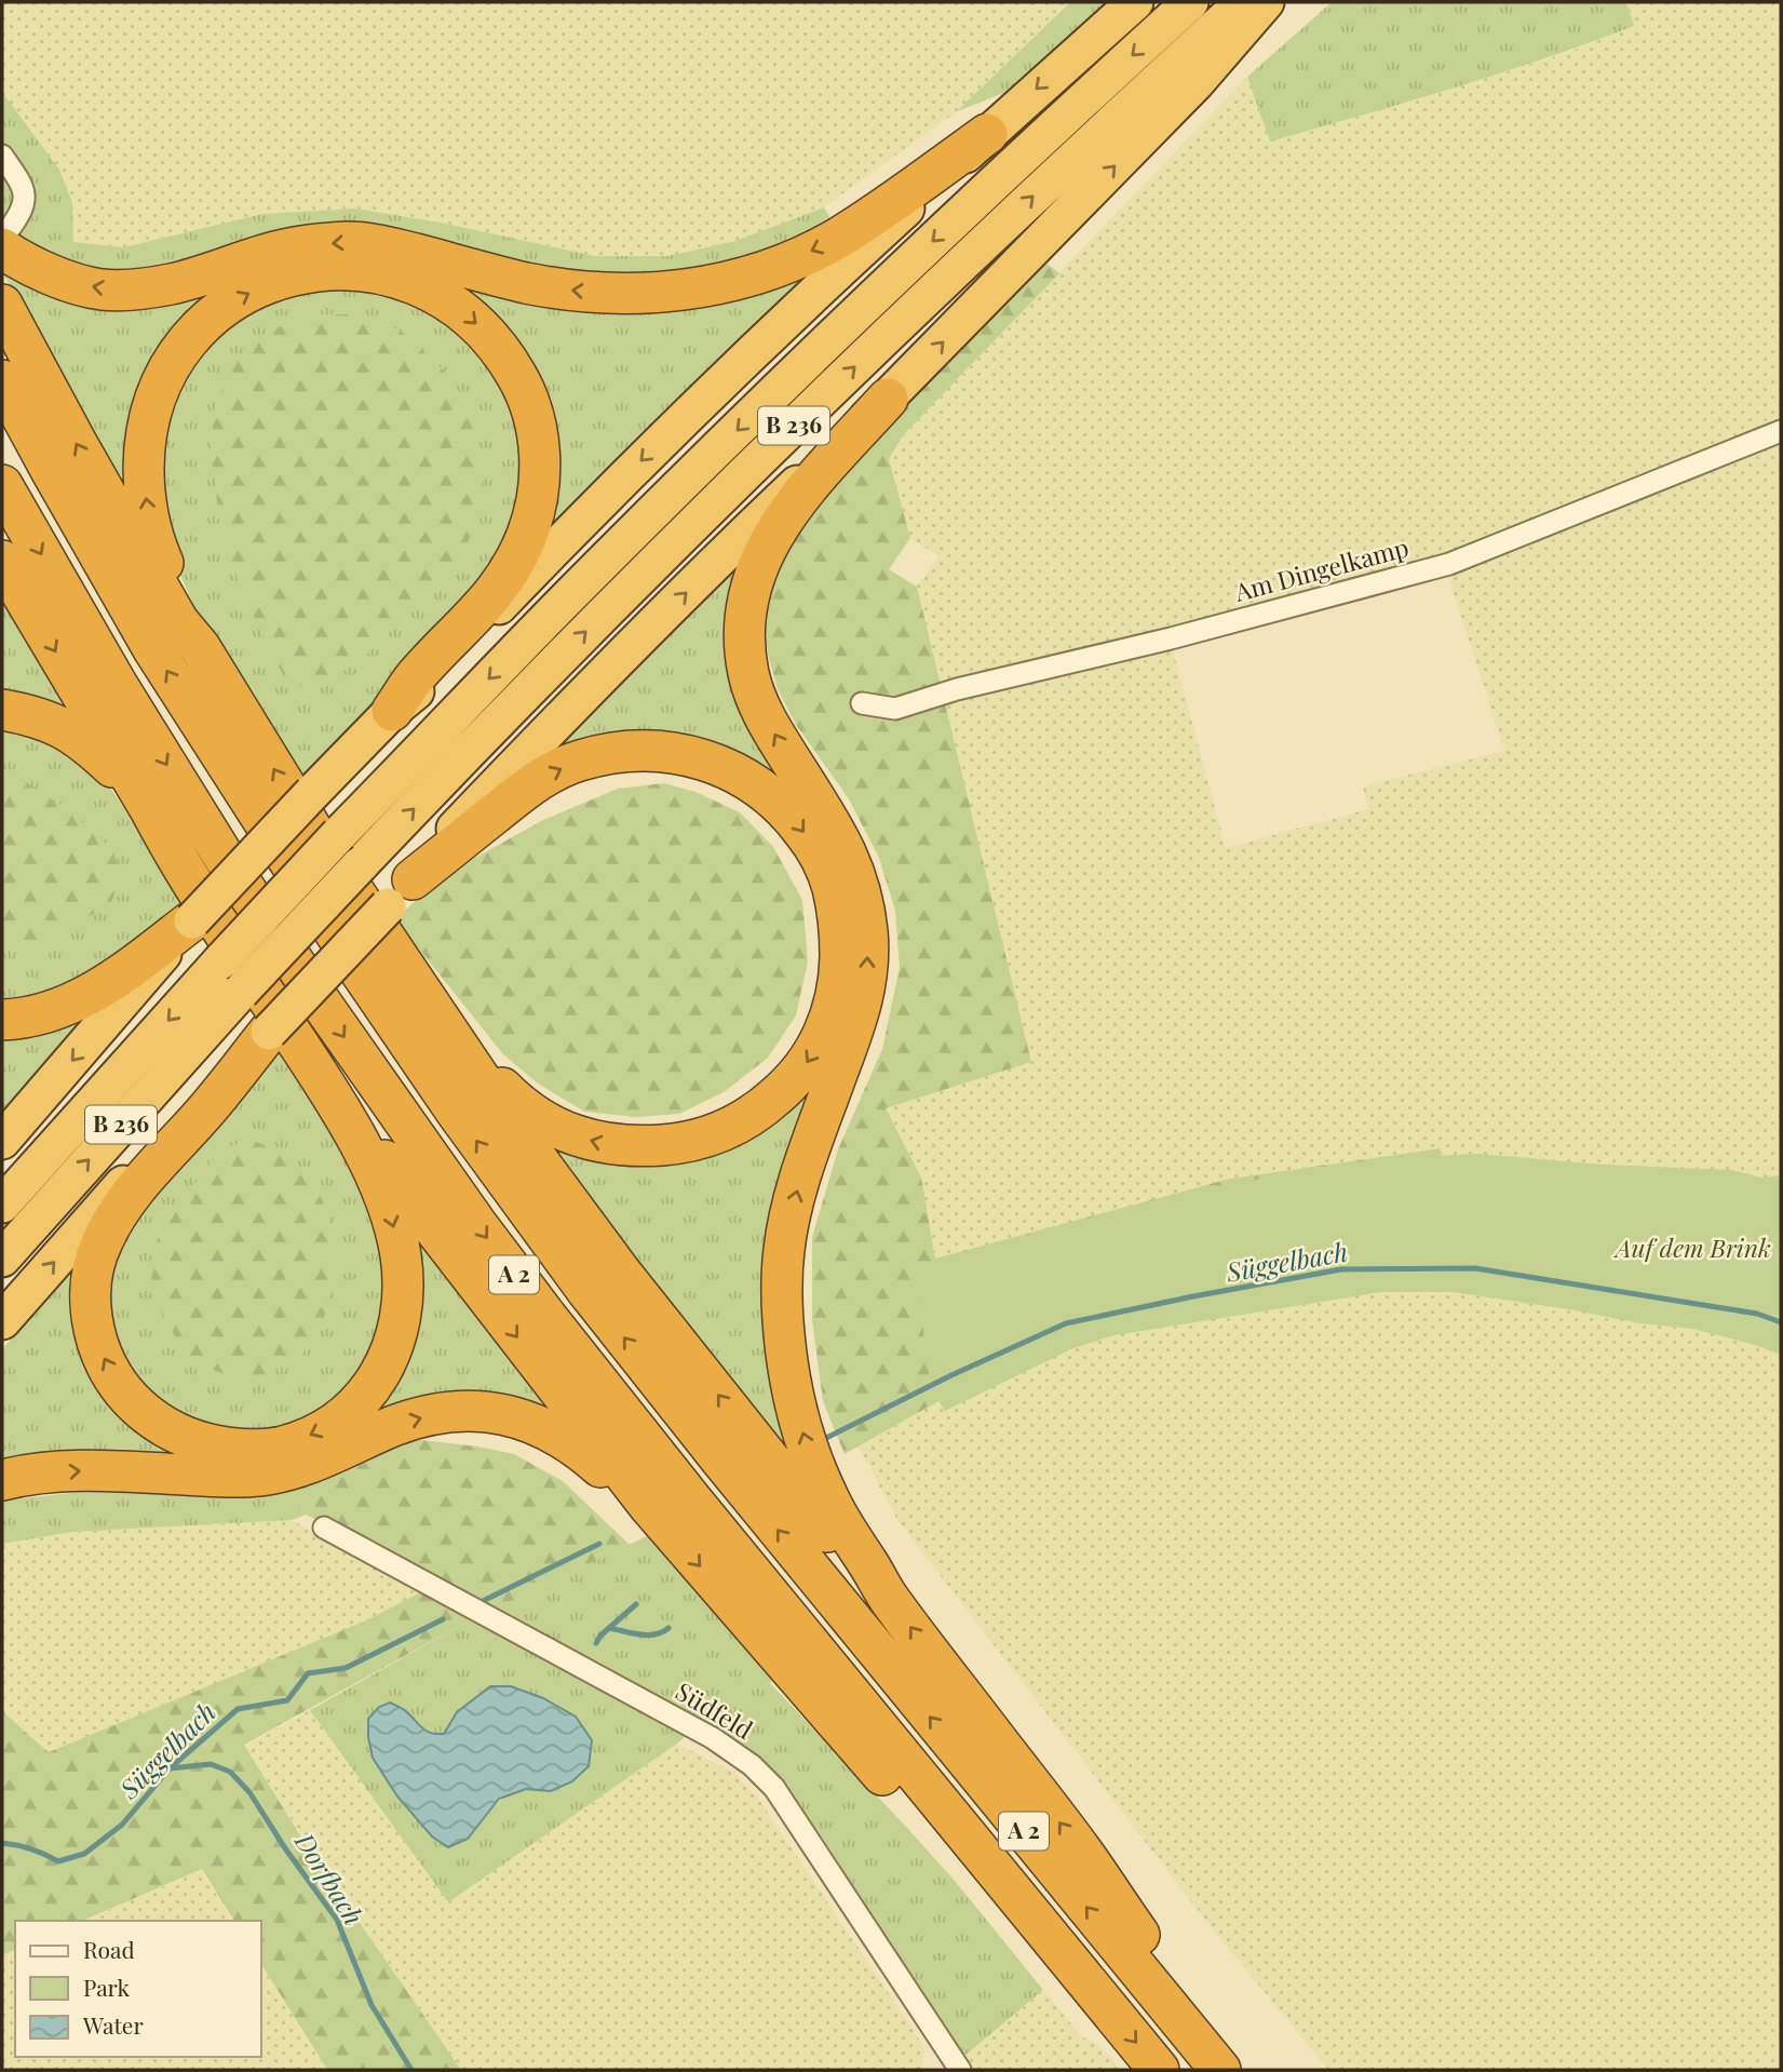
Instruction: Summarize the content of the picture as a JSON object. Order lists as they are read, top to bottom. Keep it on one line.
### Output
{"streets":{"highway":["B 236","A 2"],"street":["Am Dingelkamp","Südfeld"]},"water":["Süggelbach","Dorfbach"],"parks":["Auf dem Brink"],"legend":["Road","Park","Water"]}
